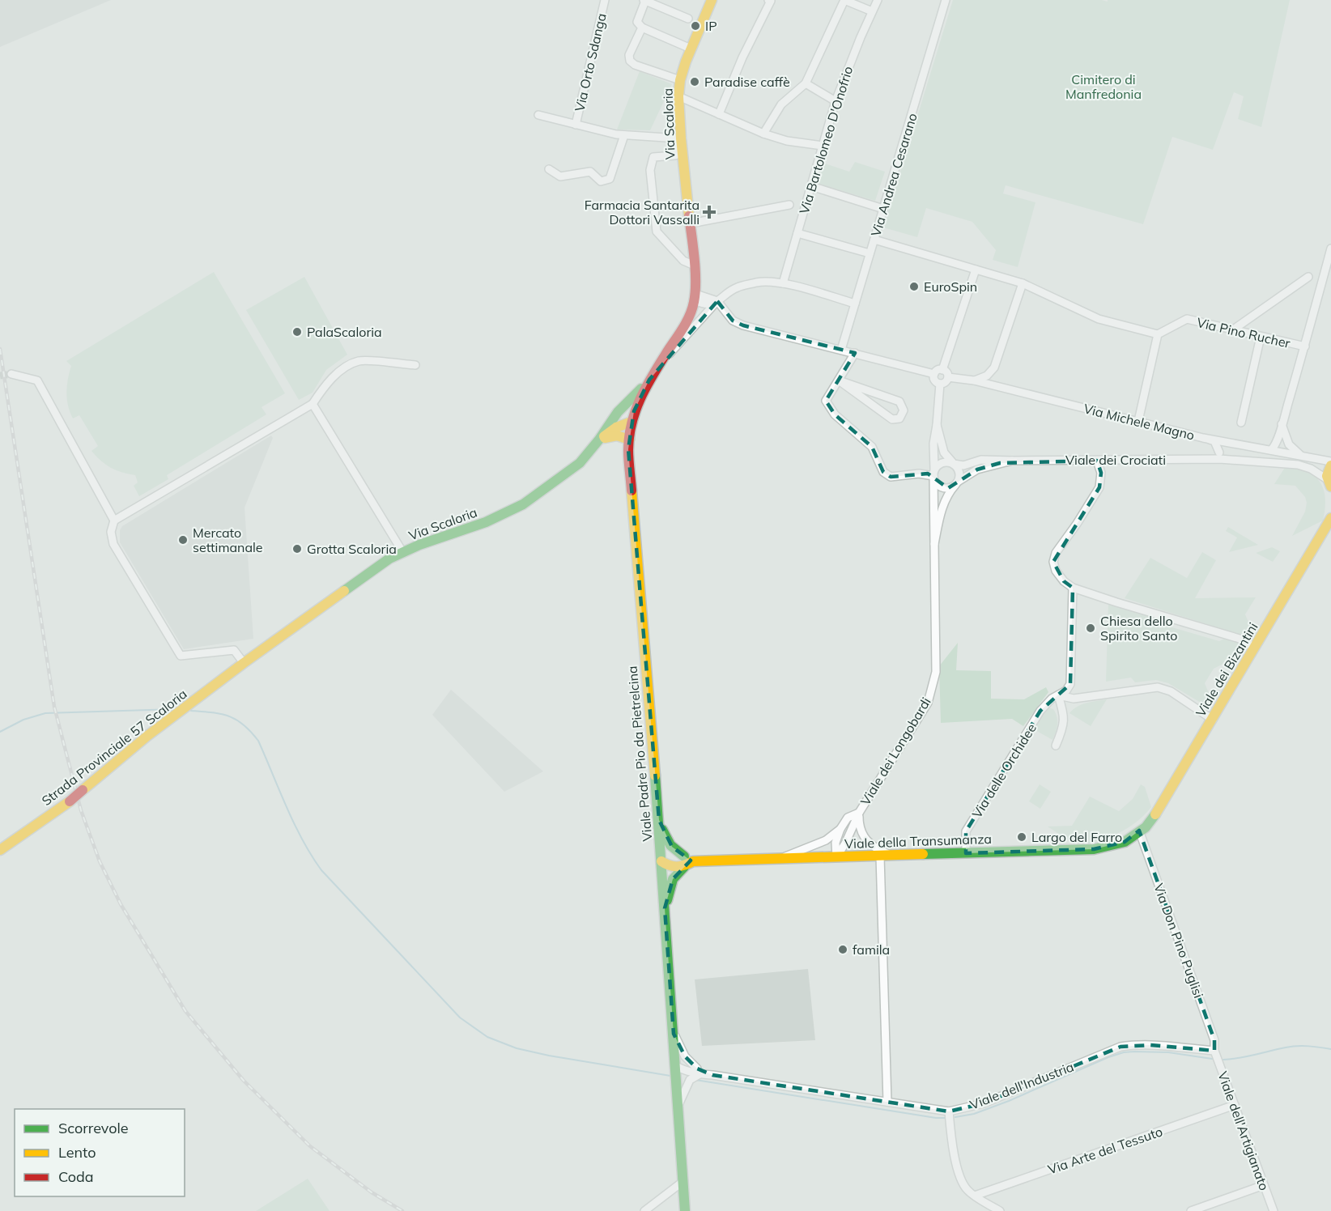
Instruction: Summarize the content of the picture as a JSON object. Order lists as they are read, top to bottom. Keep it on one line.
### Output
{"streets":{"street":["Via Orto Sdanga","Via Scaloria","Via Bartolomeo D'Onofrio","Via Andrea Cesarano","Via Pino Rucher","Via Michele Magno","Viale dei Crociati","Viale dei Bizantini","Strada Provinciale 57 Scaloria","Viale dei Longobardi","Viale Padre Pio da Pietrelcina","Via delle Orchidee","Viale della Transumanza","Via Don Pino Puglisi","Viale dell'Industria","Viale dell'Artigianato","Via Arte del Tessuto"]},"crossings":[["Via Scaloria","Via Bartolomeo D'Onofrio"],["Via Scaloria","Via Andrea Cesarano"],["Via Scaloria","Strada Provinciale 57 Scaloria"],["Via Scaloria","Viale Padre Pio da Pietrelcina"],["Viale dei Crociati","Viale dei Longobardi"],["Viale dei Bizantini","Viale della Transumanza"],["Viale dei Bizantini","Via Don Pino Puglisi"],["Viale dei Longobardi","Viale della Transumanza"],["Viale Padre Pio da Pietrelcina","Viale della Transumanza"],["Viale Padre Pio da Pietrelcina","Viale dell'Industria"],["Via delle Orchidee","Viale della Transumanza"],["Viale della Transumanza","Via Don Pino Puglisi"],["Via Don Pino Puglisi","Viale dell'Industria"],["Via Don Pino Puglisi","Viale dell'Artigianato"],["Viale dell'Industria","Viale dell'Artigianato"],["Viale dell'Artigianato","Via Arte del Tessuto"]],"parks":["Cimitero di Manfredonia"],"places":{"other":["IP","Paradise caffè","EuroSpin","PalaScaloria","Mercato settimanale","Grotta Scaloria","Chiesa dello Spirito Santo","Largo del Farro","famila"],"health":["Farmacia Santarita Dottori Vassalli"]},"legend":["Scorrevole","Lento","Coda"]}
